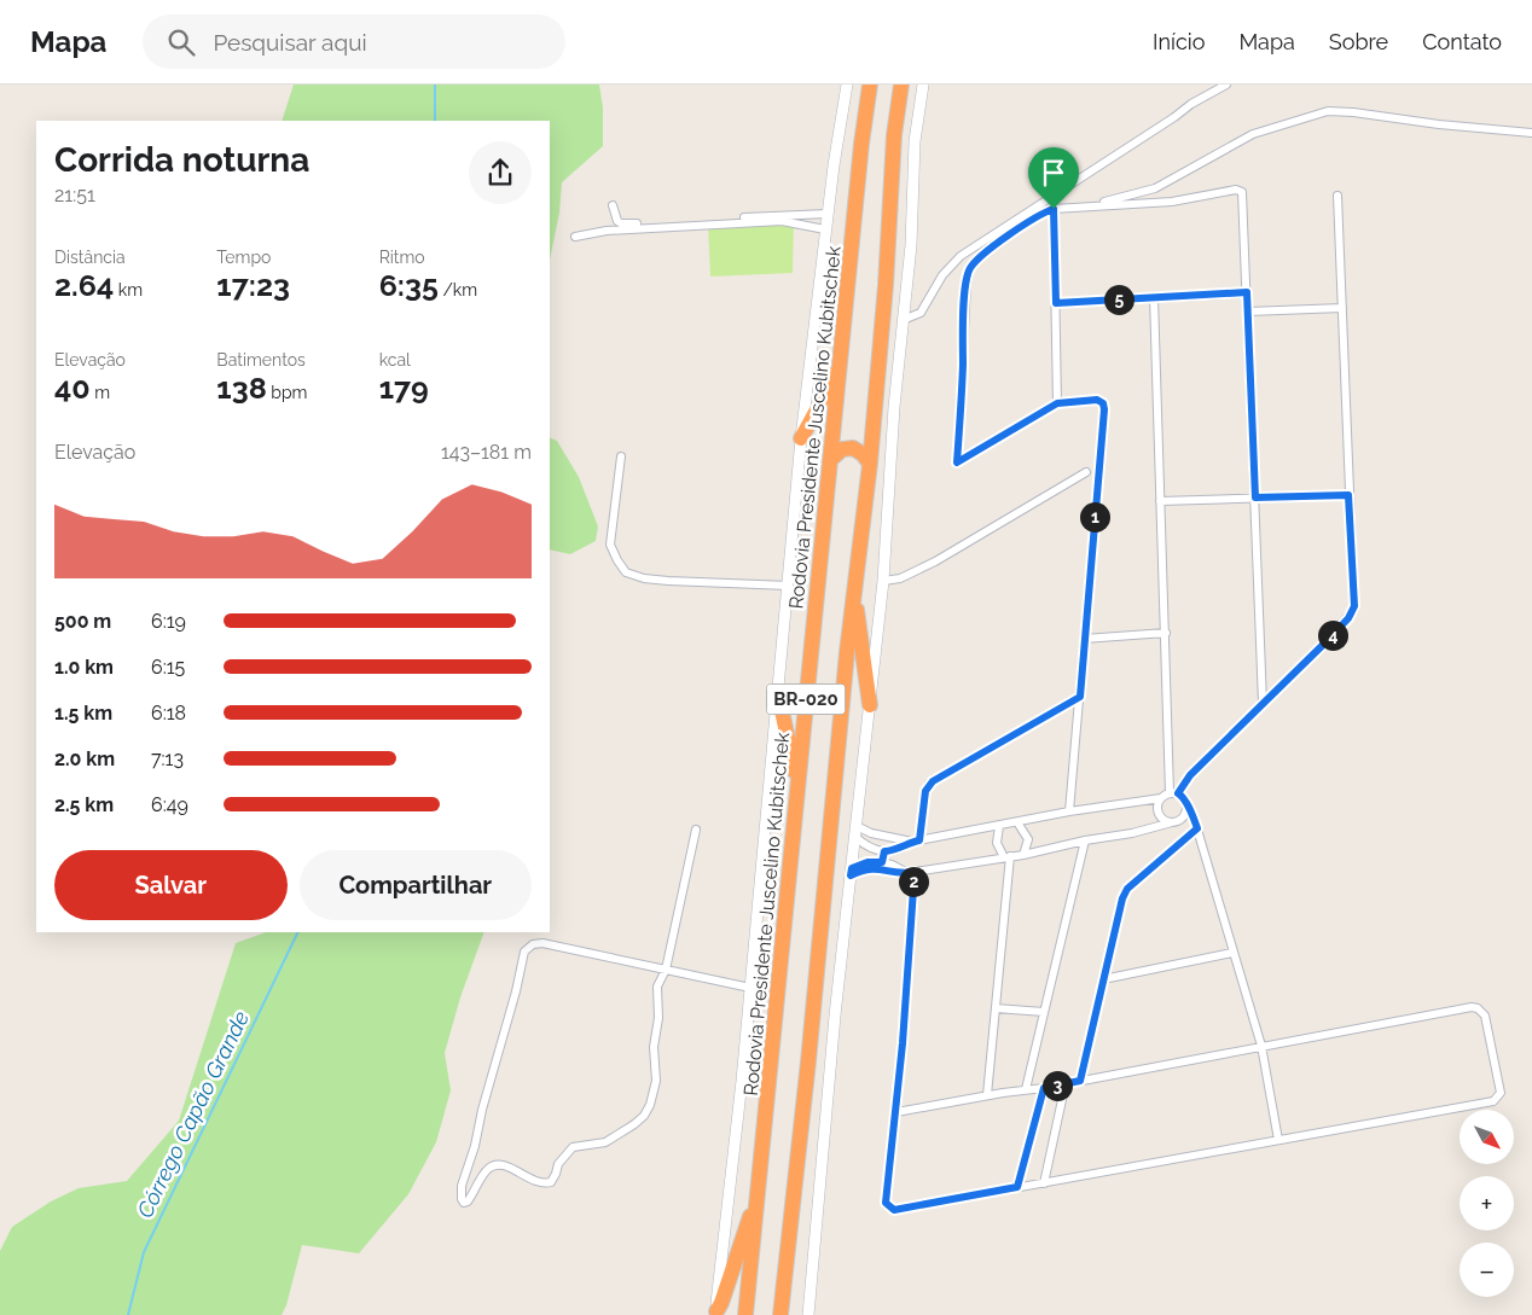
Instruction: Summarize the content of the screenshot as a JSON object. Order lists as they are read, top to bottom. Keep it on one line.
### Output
{"streets":{"highway":["Rodovia Presidente Juscelino Kubitschek","BR-020"]},"water":["Córrego Capão Grande"],"north":"bottom right","page":{"header":"Mapa","search":"Pesquisar aqui","nav":["Início","Mapa","Sobre","Contato"],"heading":["Corrida noturna","21:51"],"stats":[["Distância","2.64 km"],["Tempo","17:23"],["Ritmo","6:35 /km"],["Elevação","40 m"],["Batimentos","138 bpm"],["kcal","179"]],"pins":["5","1","4","2","3"],"chart":["Elevação","143–181 m"],"list":[{"name":"500 m","note":"6:19"},{"name":"1.0 km","note":"6:15"},{"name":"1.5 km","note":"6:18"},{"name":"2.0 km","note":"7:13"},{"name":"2.5 km","note":"6:49"}],"buttons":["Salvar","Compartilhar"],"map_buttons":["+","−"]}}
